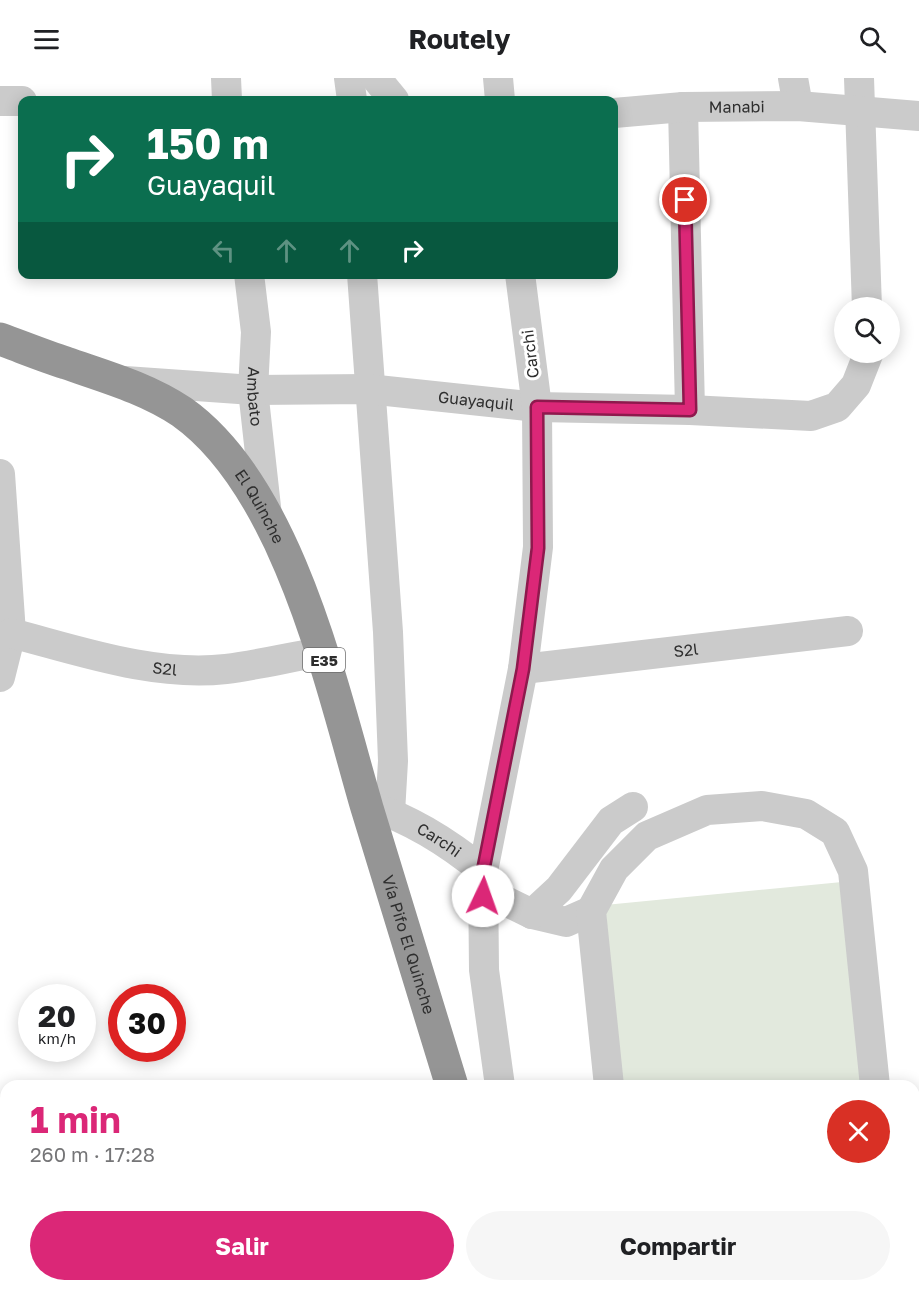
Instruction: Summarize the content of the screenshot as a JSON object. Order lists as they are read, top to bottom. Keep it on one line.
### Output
{"streets":{"highway":["El Quinche","E35","Vía Pifo El Quinche"],"street":["Manabi","Carchi","Ambato","Guayaquil","S2l"]},"crossings":[["Carchi","Guayaquil"],["Carchi","El Quinche"],["Carchi","S2l"],["Carchi","Vía Pifo El Quinche"],["Ambato","Guayaquil"],["Ambato","El Quinche"],["Guayaquil","El Quinche"],["El Quinche","S2l"],["El Quinche","Vía Pifo El Quinche"]],"page":{"header":"Routely","turn":["150 m","Guayaquil"],"speed":"20 km/h","limit":"30","heading":["1 min","260 m · 17:28"],"buttons":["Salir","Compartir"]}}
